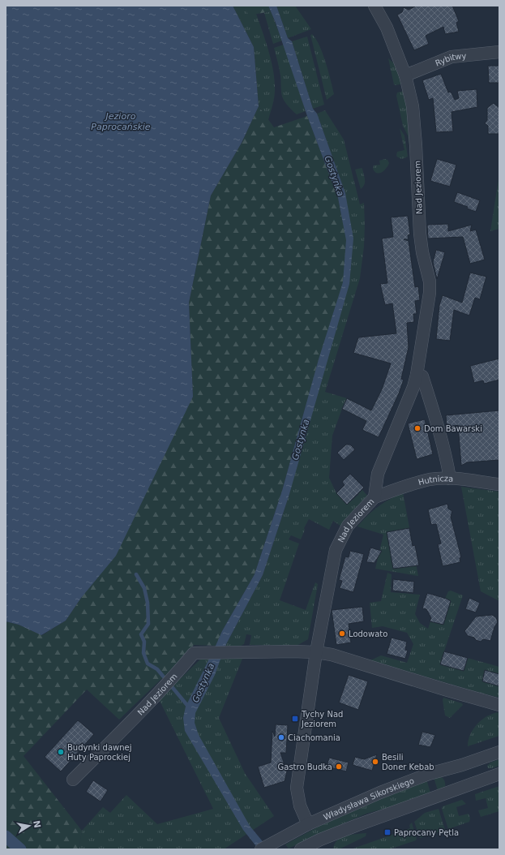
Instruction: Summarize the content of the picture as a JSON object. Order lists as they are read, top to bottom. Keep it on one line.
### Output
{"streets":{"street":["Rybitwy","Nad Jeziorem","Hutnicza","Władysława Sikorskiego"]},"crossings":[["Rybitwy","Nad Jeziorem"],["Nad Jeziorem","Hutnicza"],["Nad Jeziorem","Władysława Sikorskiego"]],"water":["Jezioro Paprocańskie","Gostynka"],"places":{"other":["Dom Bawarski","Lodowato","Ciachomania","Budynki dawnej Huty Paprockiej","Besili Doner Kebab","Gastro Budka"],"transit":["Tychy Nad Jeziorem","Paprocany Pętla"]},"north":"right"}
